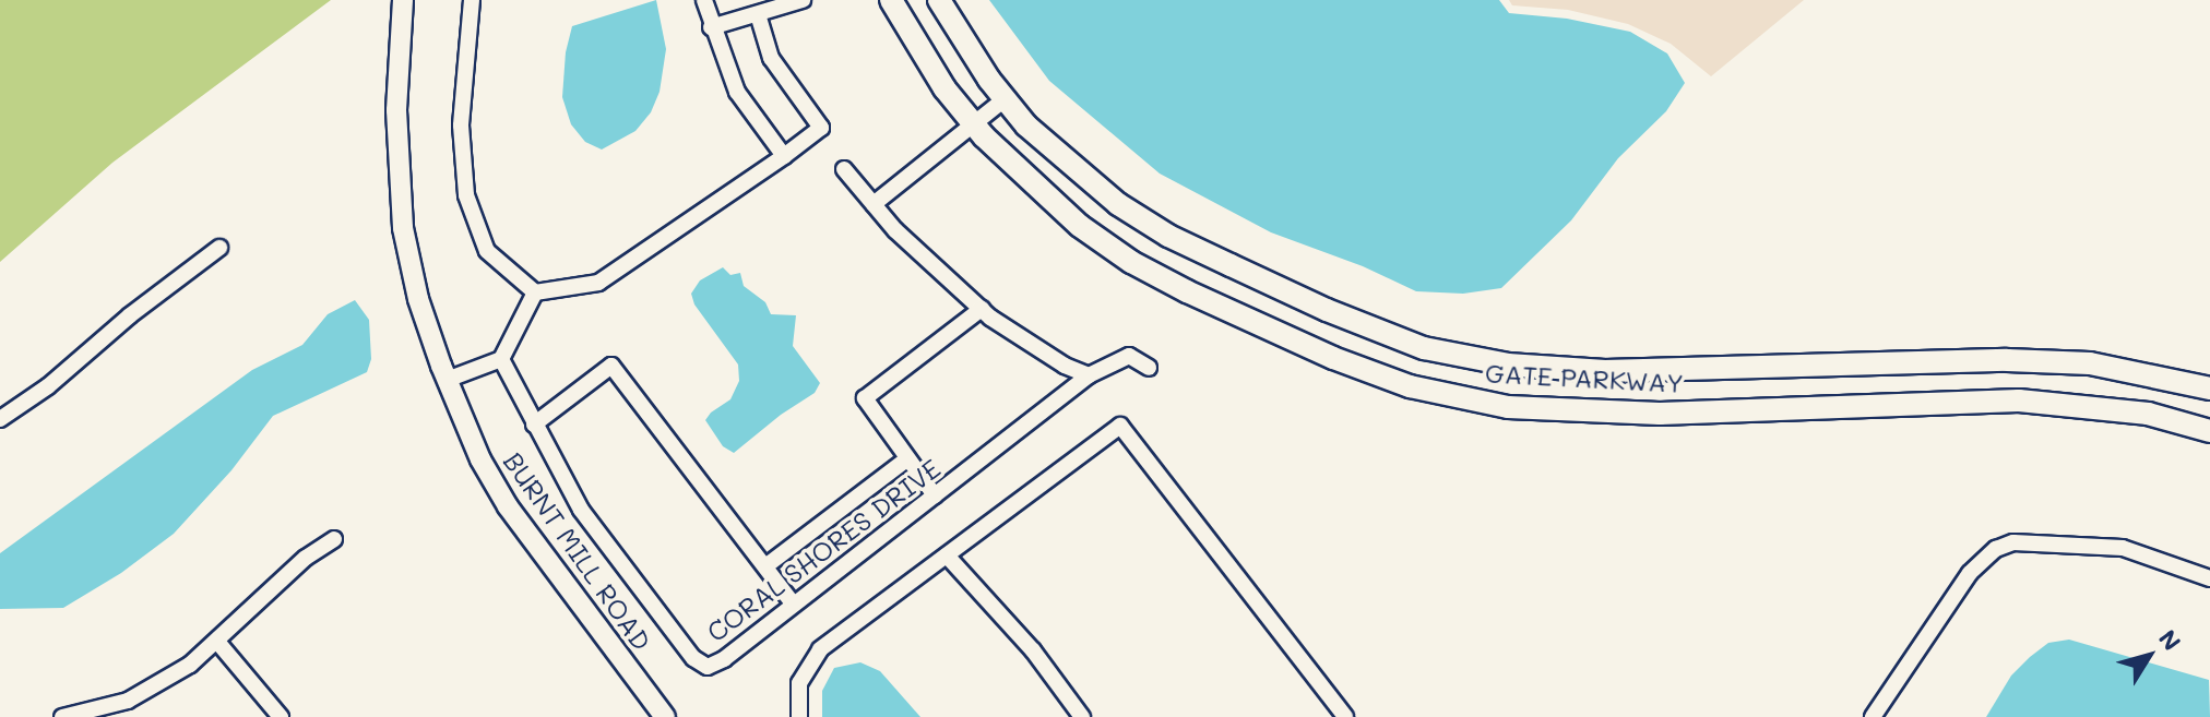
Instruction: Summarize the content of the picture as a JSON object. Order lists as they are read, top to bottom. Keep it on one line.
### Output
{"streets":{"main road":["GATE PARKWAY"],"street":["CORAL SHORES DRIVE","BURNT MILL ROAD"]},"north":"top right"}
